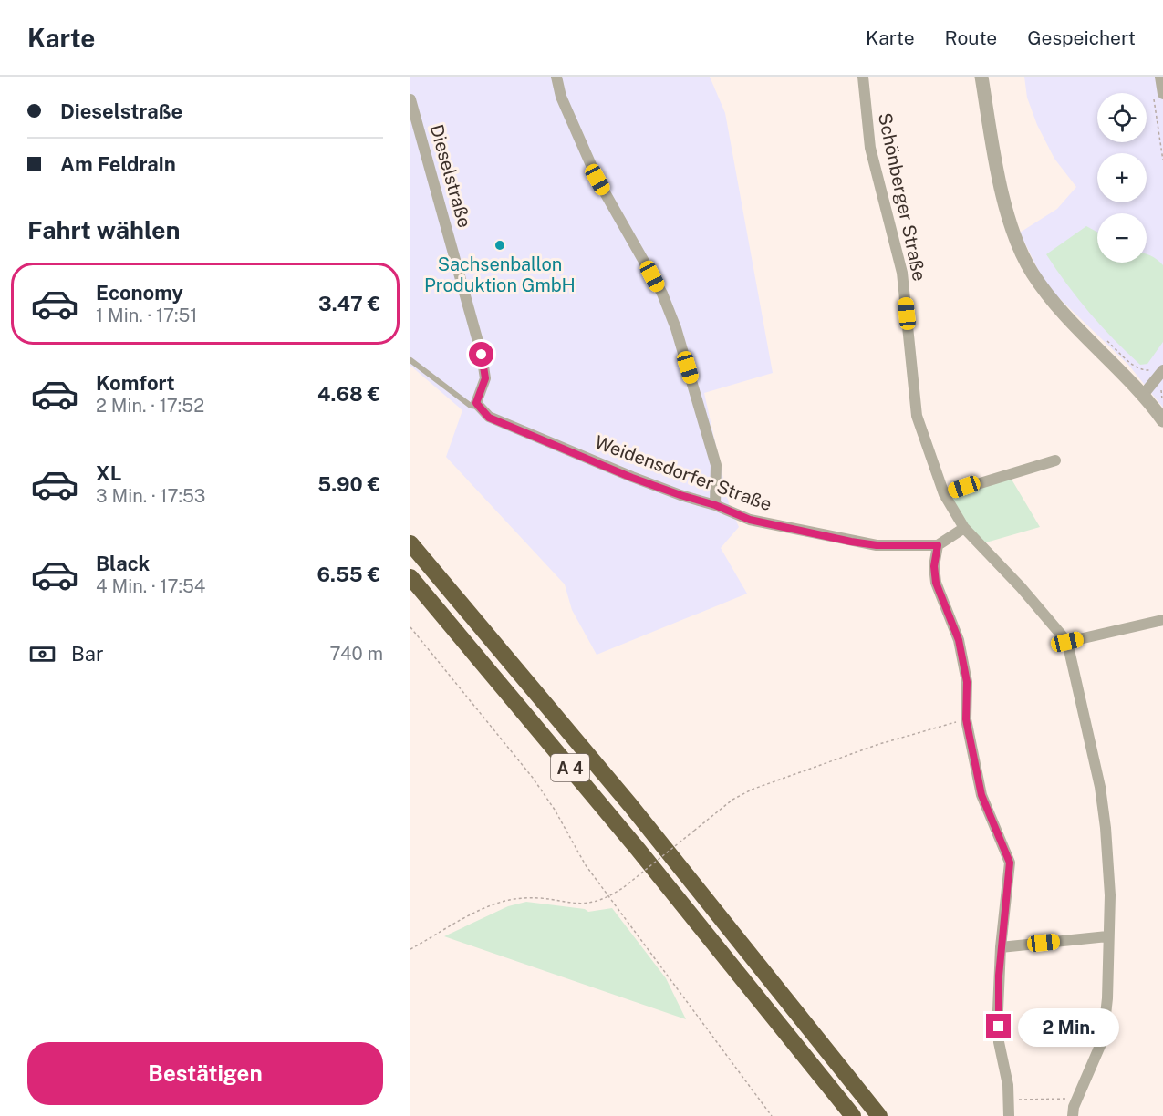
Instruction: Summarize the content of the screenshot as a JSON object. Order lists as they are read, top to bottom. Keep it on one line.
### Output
{"streets":{"highway":["A 4"],"street":["Dieselstraße","Schönberger Straße","Weidensdorfer Straße"]},"crossings":[["Dieselstraße","Weidensdorfer Straße"]],"places":["Sachsenballon Produktion GmbH"],"page":{"header":"Karte","nav":["Karte","Route","Gespeichert"],"banner":["Dieselstraße","Am Feldrain"],"map_buttons":["+","−"],"heading":"Fahrt wählen","list":[{"name":"Economy","note":"1 Min. · 17:51","value":"3.47 €"},{"name":"Komfort","note":"2 Min. · 17:52","value":"4.68 €"},{"name":"XL","note":"3 Min. · 17:53","value":"5.90 €"},{"name":"Black","note":"4 Min. · 17:54","value":"6.55 €"}],"pay":["Bar","740 m"],"bubble":"2 Min.","buttons":"Bestätigen"}}
